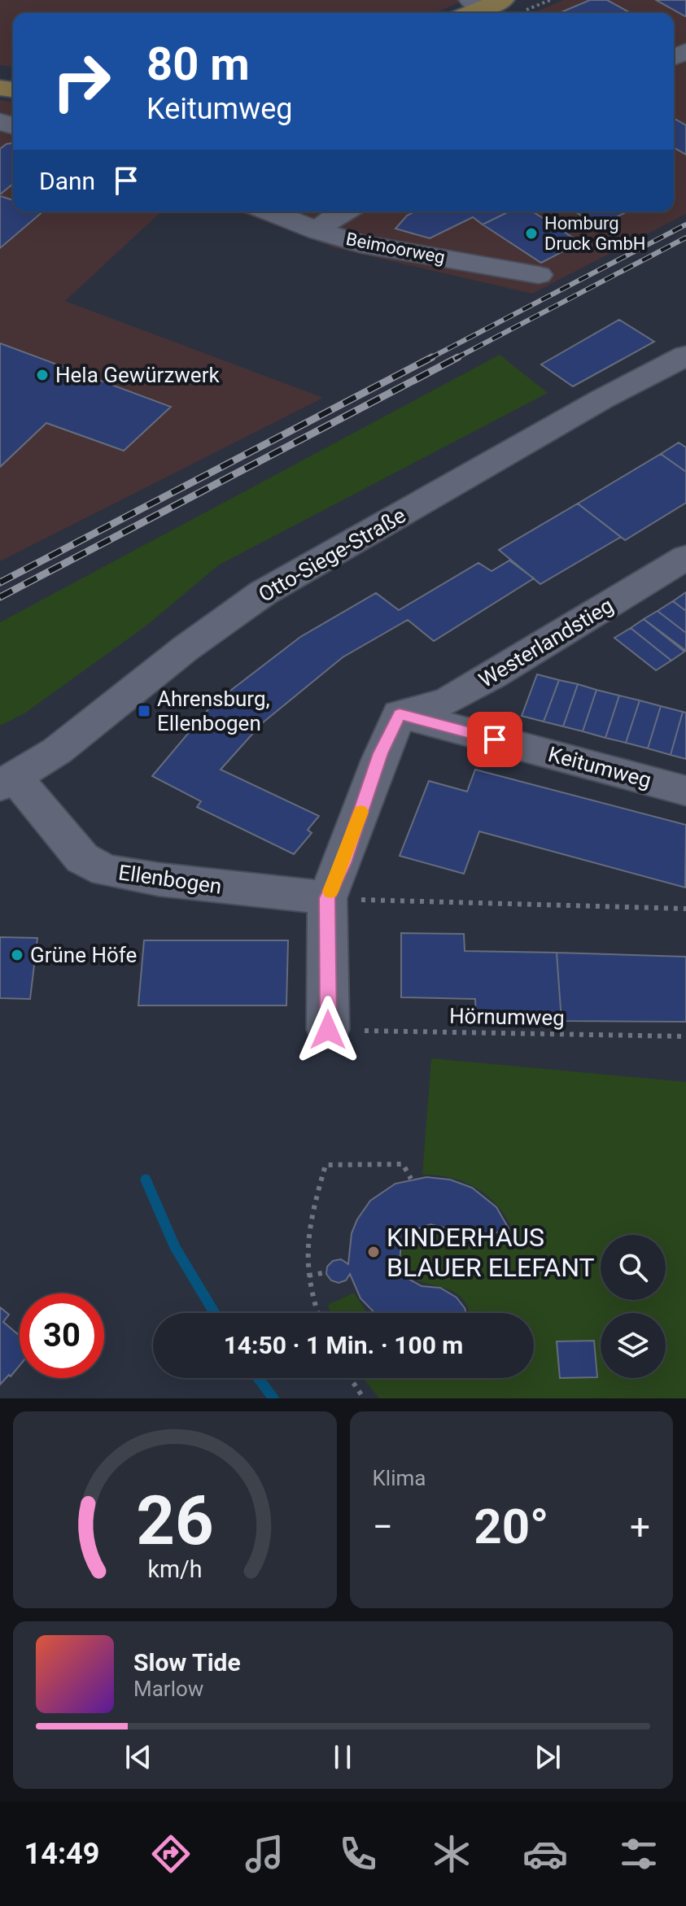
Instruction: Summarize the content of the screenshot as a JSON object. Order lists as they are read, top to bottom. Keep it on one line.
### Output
{"streets":{"street":["Beimoorweg","Otto-Siege-Straße","Westerlandstieg","Keitumweg","Ellenbogen"],"path":["Hörnumweg"]},"crossings":[["Otto-Siege-Straße","Ellenbogen"],["Westerlandstieg","Keitumweg"]],"places":{"other":["Homburg Druck GmbH","Hela Gewürzwerk","Grüne Höfe","KINDERHAUS BLAUER ELEFANT"],"transit":["Ahrensburg, Ellenbogen"]},"page":{"turn":["80 m","Keitumweg"],"then":"Dann","limit":"30","trip":"14:50 · 1 Min. · 100 m","tile":"Klima","heat":["−","20°","+"],"song":["Slow Tide","Marlow"],"tabs":"14:49","gauge":["26","km/h"]}}
